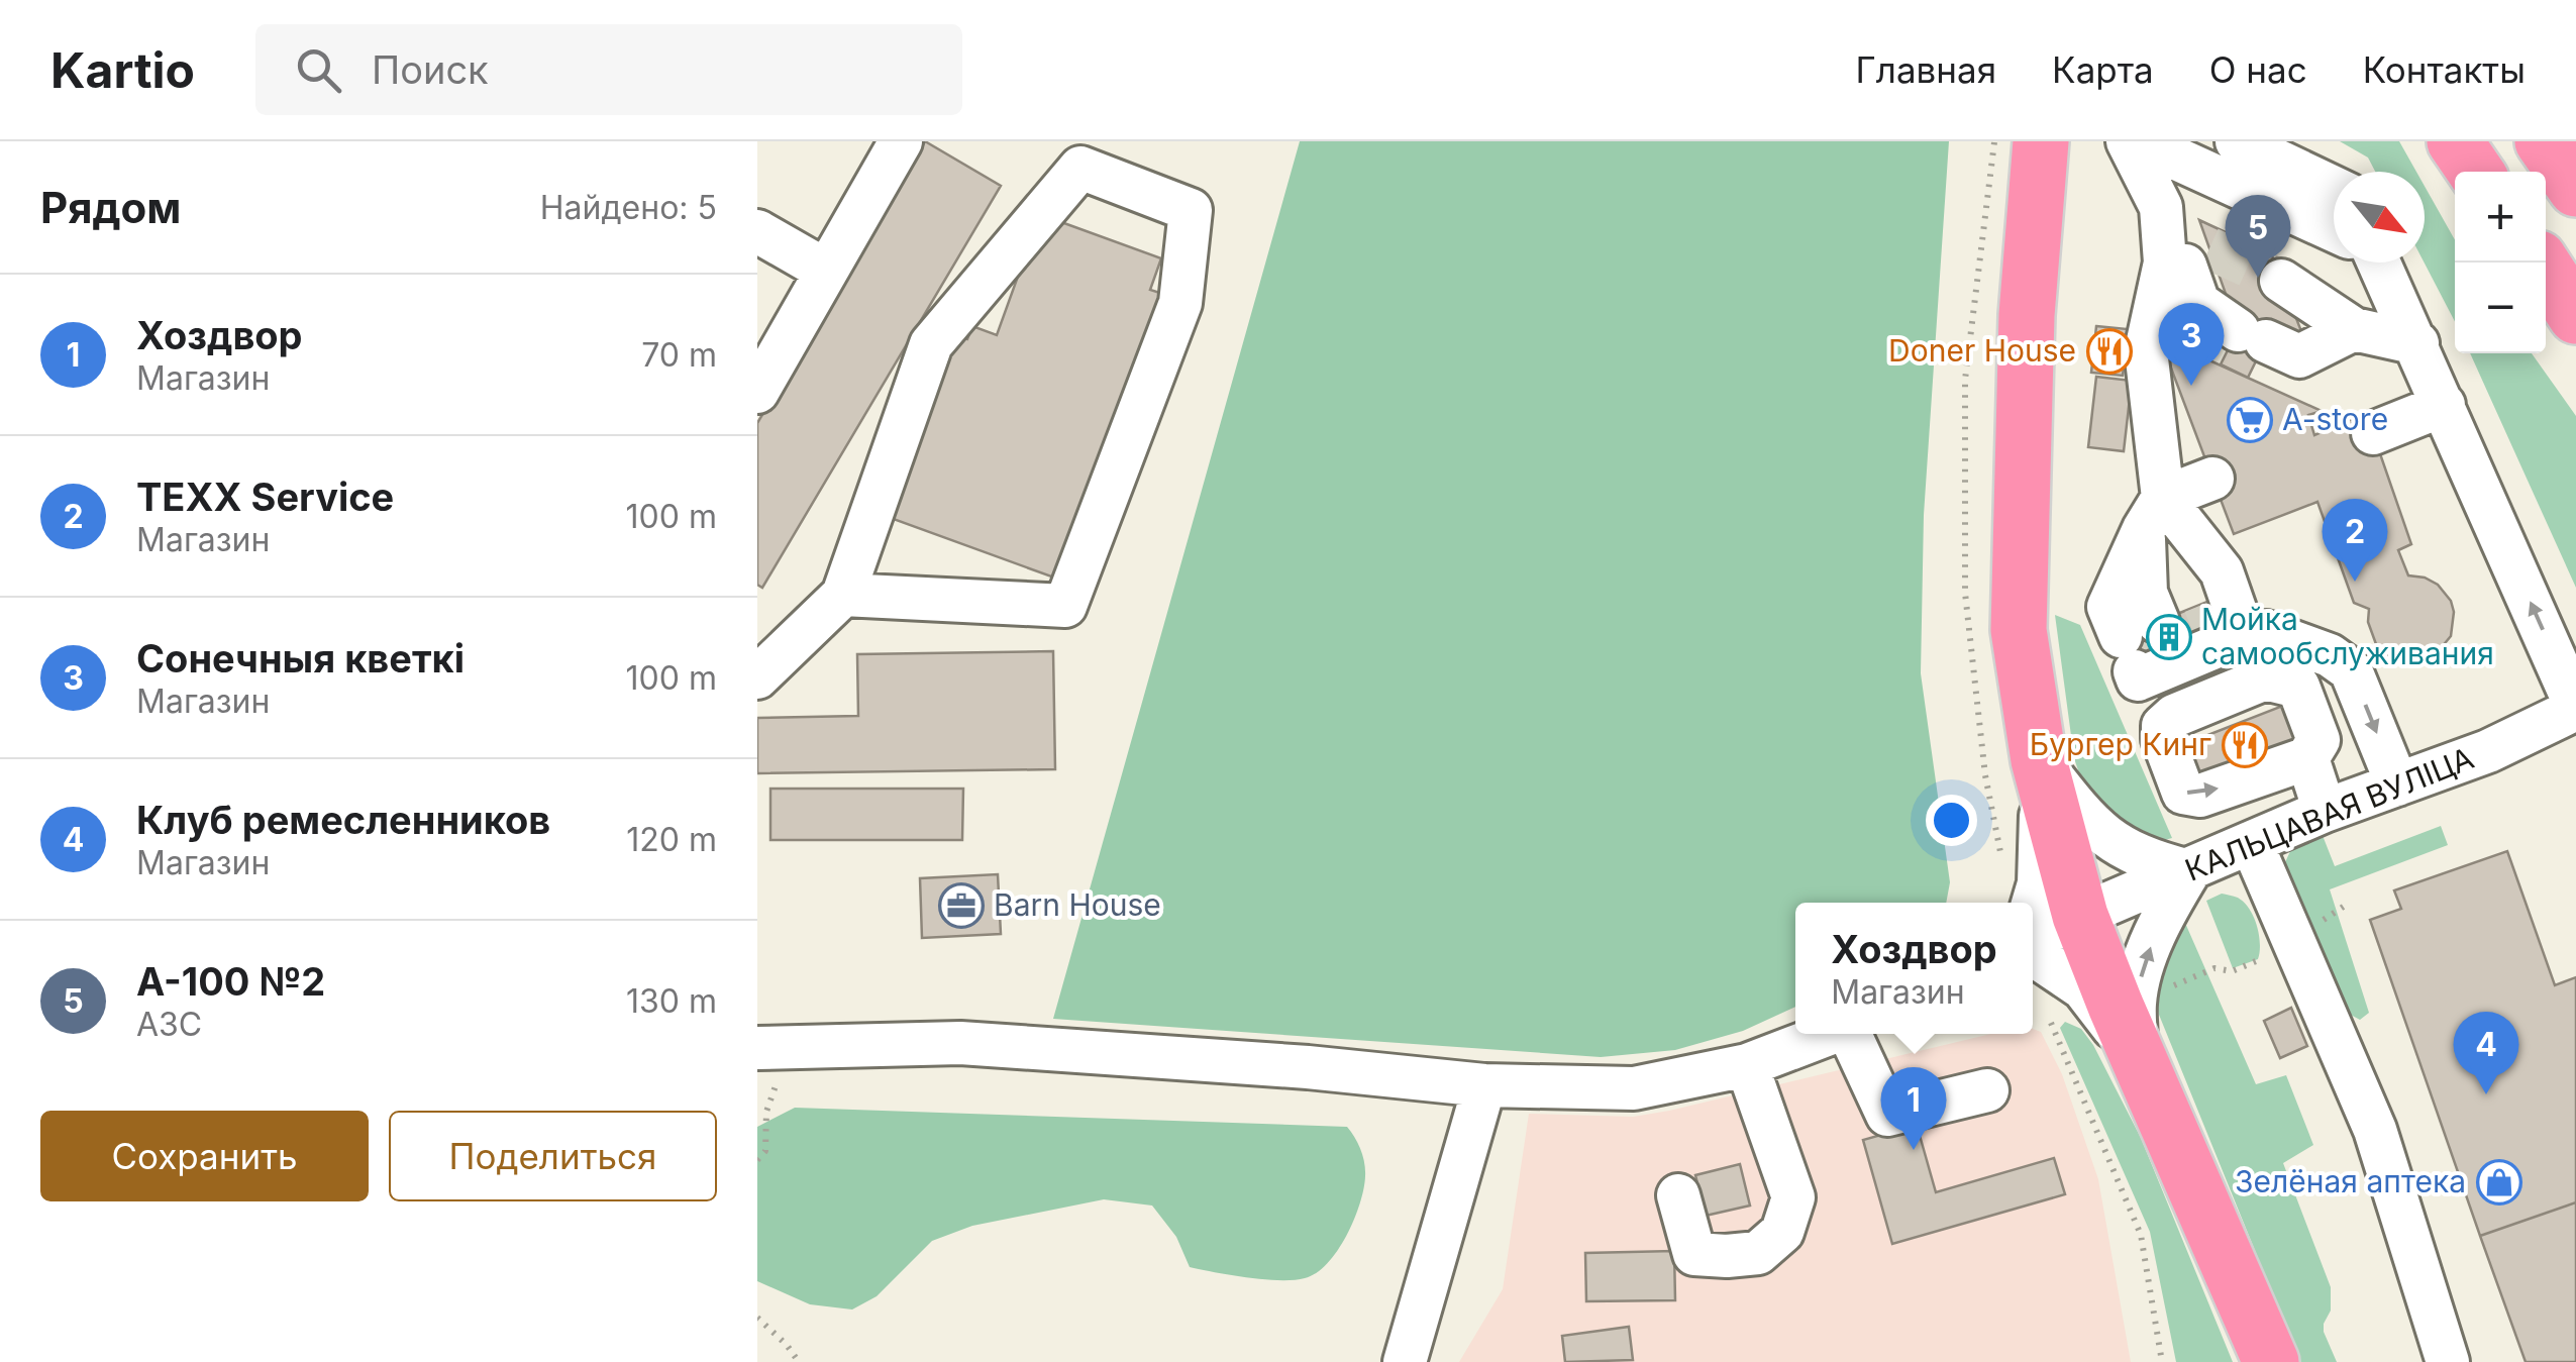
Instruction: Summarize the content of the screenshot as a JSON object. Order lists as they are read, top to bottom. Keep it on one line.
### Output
{"streets":{"street":["КАЛЬЦАВАЯ ВУЛІЦА"]},"places":{"restaurant":["Doner House","Бургер Кинг"],"supermarket":["A-store"],"building":["Мойка самообслуживания"],"office":["Barn House"],"shop":["Зелёная аптека"]},"north":"bottom right","page":{"header":"Kartio","search":"Поиск","nav":["Главная","Карта","О нас","Контакты"],"heading":["Рядом","Найдено: 5"],"map_buttons":["+","−"],"pins":["5","3","2","4","1"],"list":[{"mark":"1","name":"Хоздвор","note":"Магазин","value":"70 m"},{"mark":"2","name":"TEXX Service","note":"Магазин","value":"100 m"},{"mark":"3","name":"Сонечныя кветкі","note":"Магазин","value":"100 m"},{"mark":"4","name":"Клуб ремесленников","note":"Магазин","value":"120 m"},{"mark":"5","name":"А-100 №2","note":"АЗС","value":"130 m"}],"popup":["Хоздвор","Магазин"],"buttons":["Сохранить","Поделиться"]}}
